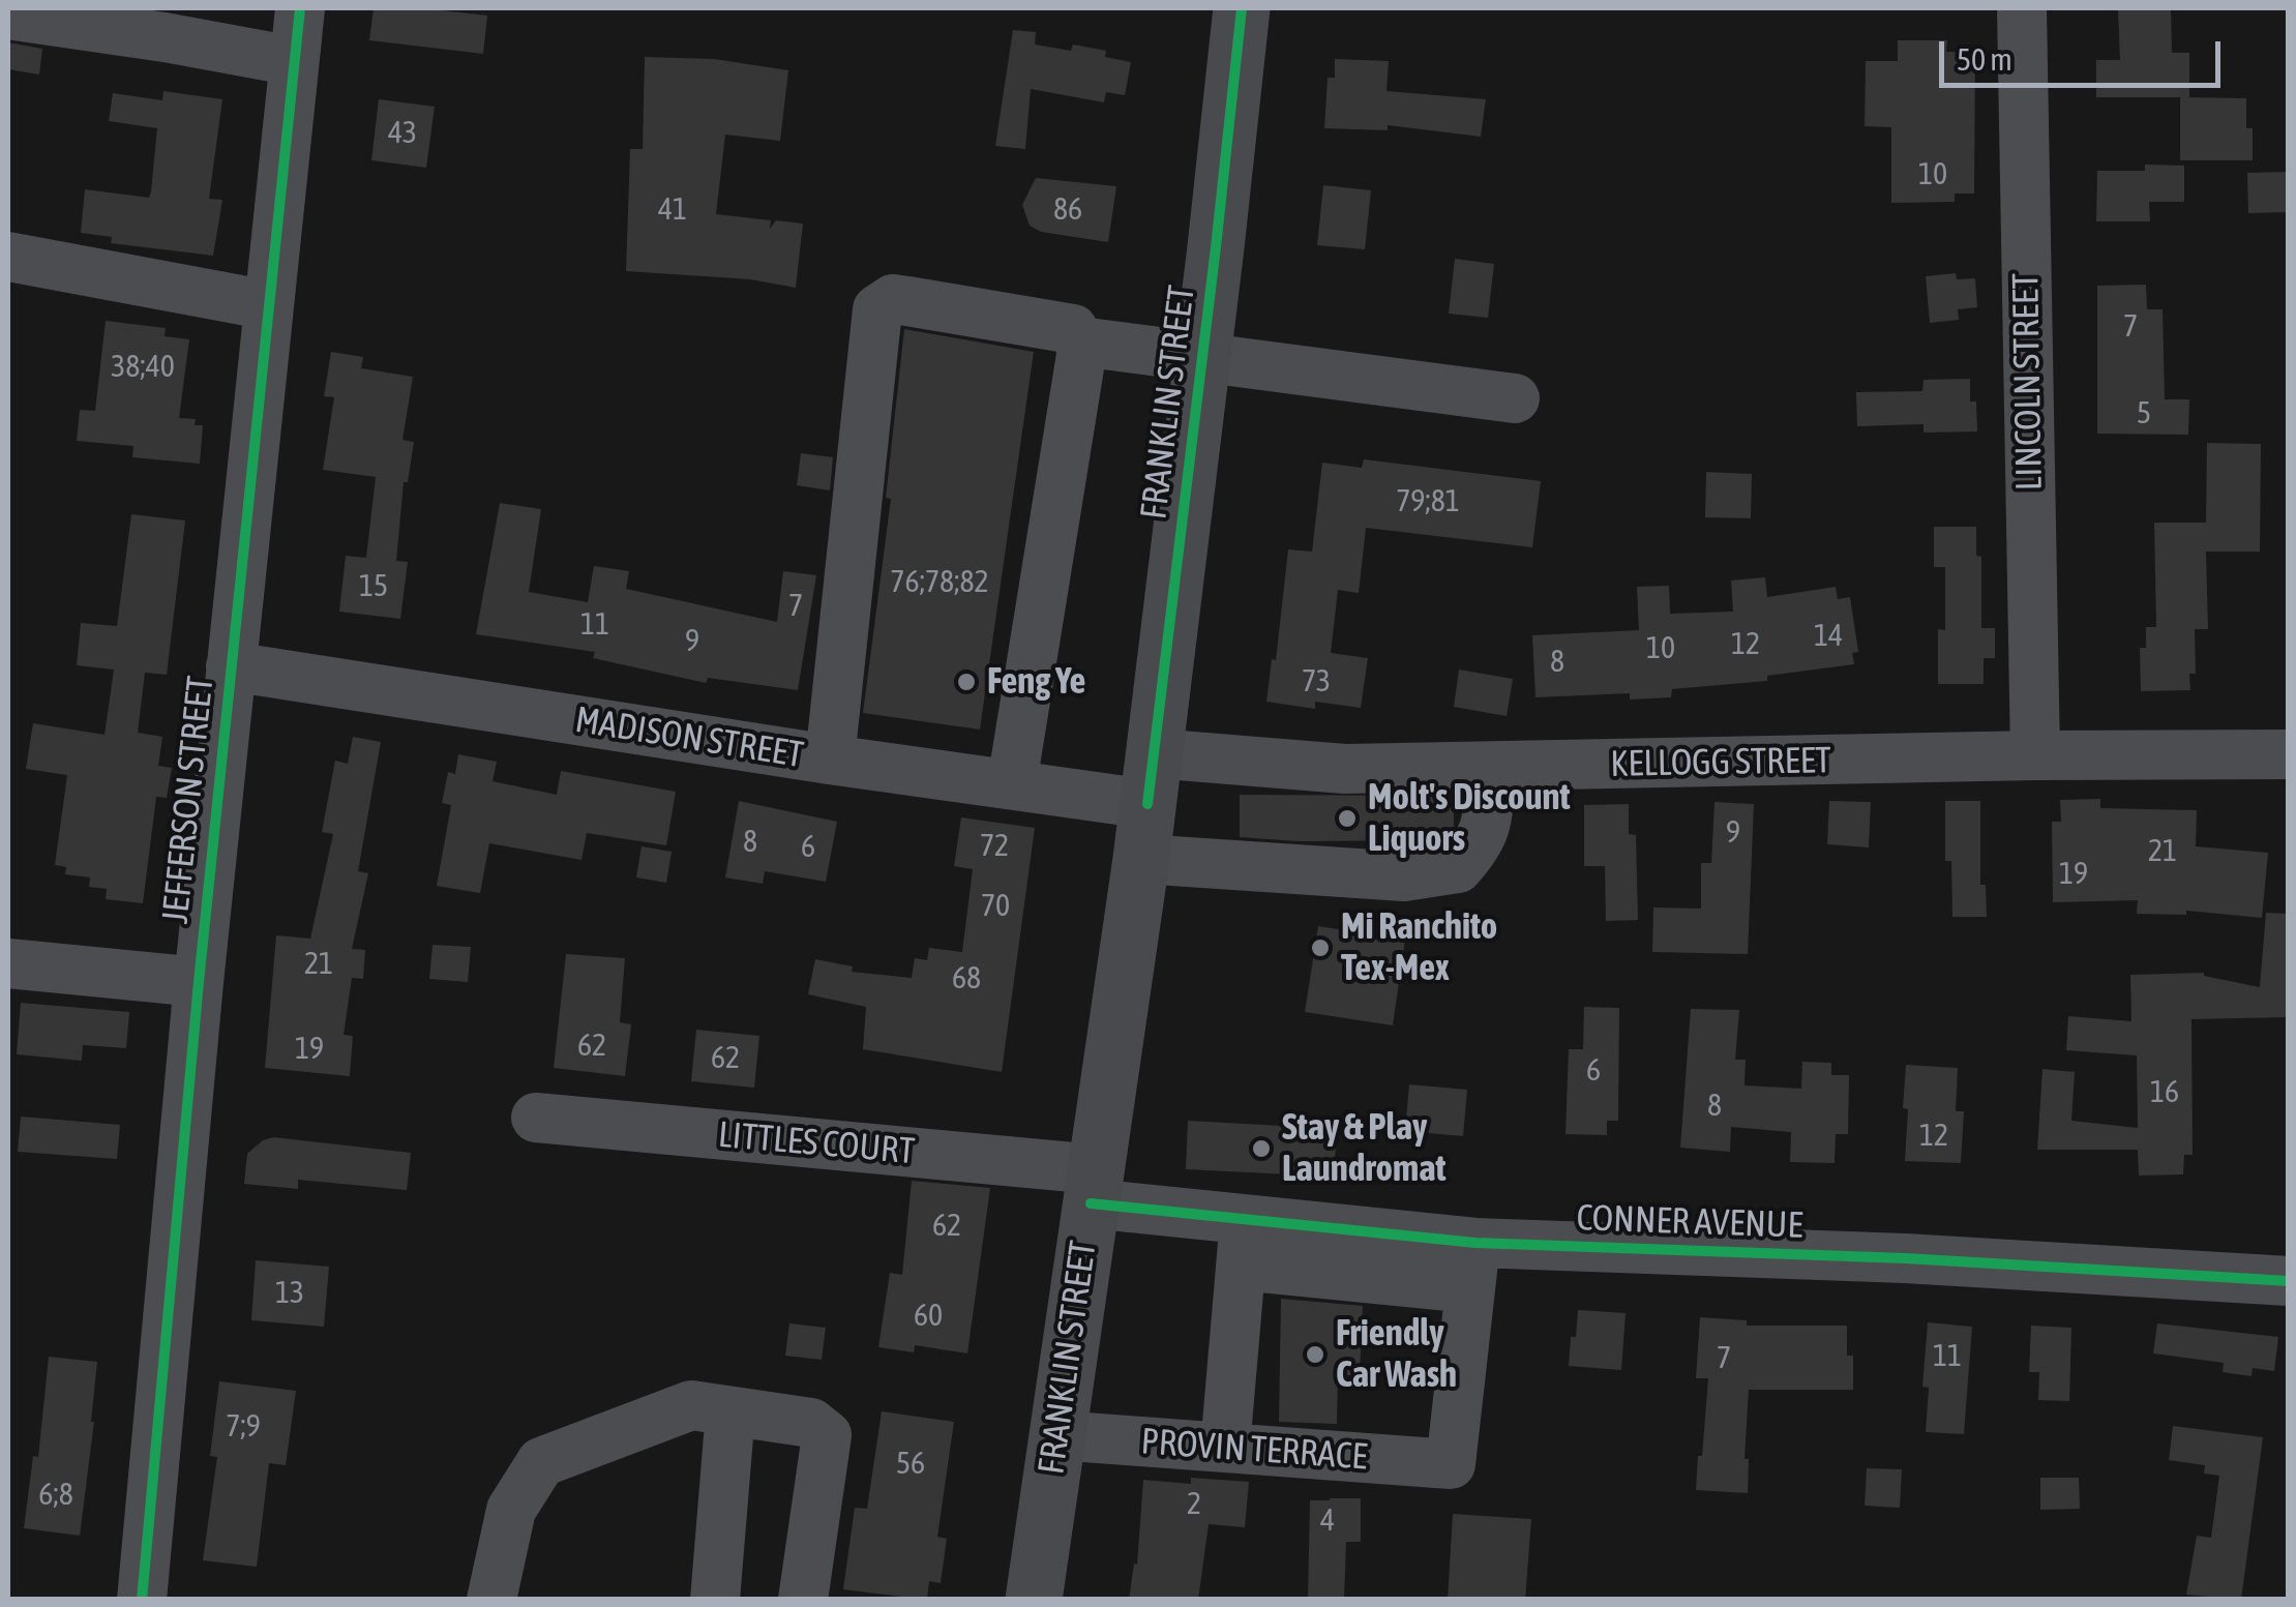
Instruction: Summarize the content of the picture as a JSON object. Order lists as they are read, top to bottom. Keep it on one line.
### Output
{"streets":{"main road":["FRANKLIN STREET"],"street":["LINCOLN STREET","MADISON STREET","KELLOGG STREET","JEFFERSON STREET","LITTLES COURT","CONNER AVENUE","PROVIN TERRACE"]},"crossings":[["LINCOLN STREET","KELLOGG STREET"],["FRANKLIN STREET","MADISON STREET"],["FRANKLIN STREET","KELLOGG STREET"],["FRANKLIN STREET","LITTLES COURT"],["FRANKLIN STREET","CONNER AVENUE"],["FRANKLIN STREET","PROVIN TERRACE"],["MADISON STREET","KELLOGG STREET"],["MADISON STREET","JEFFERSON STREET"],["LITTLES COURT","CONNER AVENUE"],["CONNER AVENUE","PROVIN TERRACE"]],"places":["Feng Ye","Molt's Discount Liquors","Mi Ranchito Tex-Mex","Stay & Play Laundromat","Friendly Car Wash"],"house_numbers":["43","10","41","86","7","38;40","5","79;81","76;78;82","15","7","11","14","9","12","10","8","73","9","8","72","6","21","19","70","21","68","62","19","62","6","16","8","12","62","13","60","11","7","7;9","56","6;8","2","4"],"scale_bar":"50 m"}
